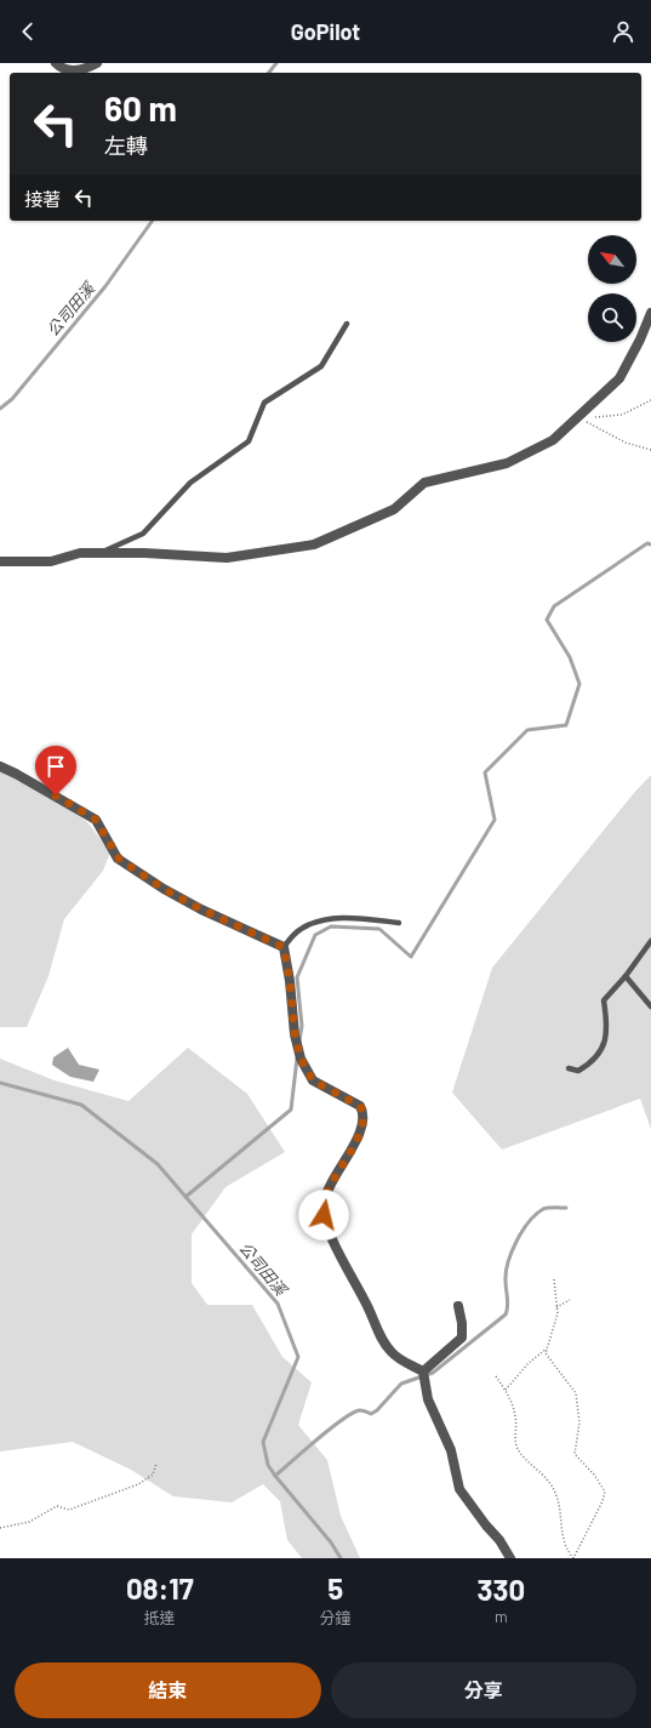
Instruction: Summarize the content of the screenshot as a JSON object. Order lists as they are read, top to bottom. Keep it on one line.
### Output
{"water":["公司田溪"],"north":"top left","page":{"header":"GoPilot","turn":["60 m","左轉"],"then":"接著","eta":["08:17","抵達","5","分鐘","330","m"],"buttons":["結束","分享"]}}
